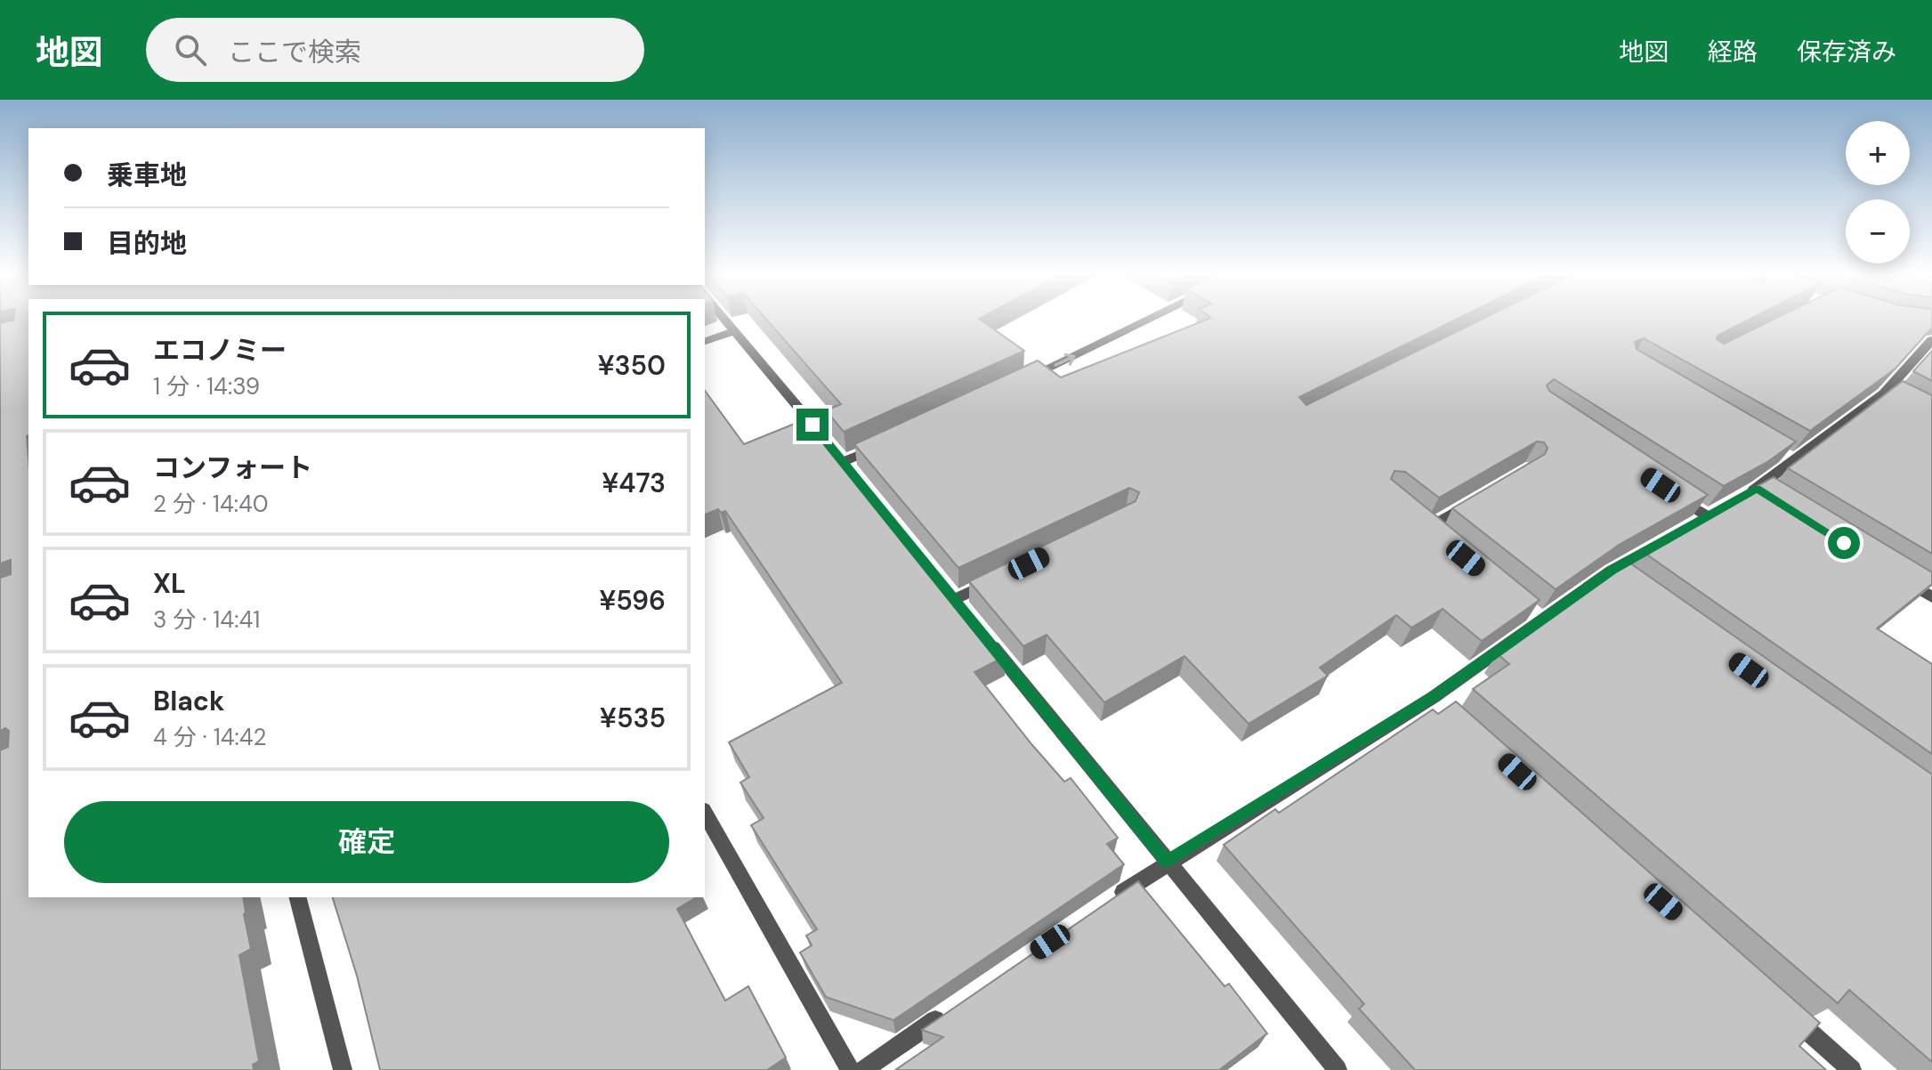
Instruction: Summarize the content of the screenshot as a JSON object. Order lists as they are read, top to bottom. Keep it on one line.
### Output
{"page":{"header":"地図","search":"ここで検索","nav":["地図","経路","保存済み"],"map_buttons":["+","−"],"banner":["乗車地","目的地"],"list":[{"name":"エコノミー","note":"1 分 · 14:39","value":"¥350"},{"name":"コンフォート","note":"2 分 · 14:40","value":"¥473"},{"name":"XL","note":"3 分 · 14:41","value":"¥596"},{"name":"Black","note":"4 分 · 14:42","value":"¥535"}],"buttons":"確定"}}
